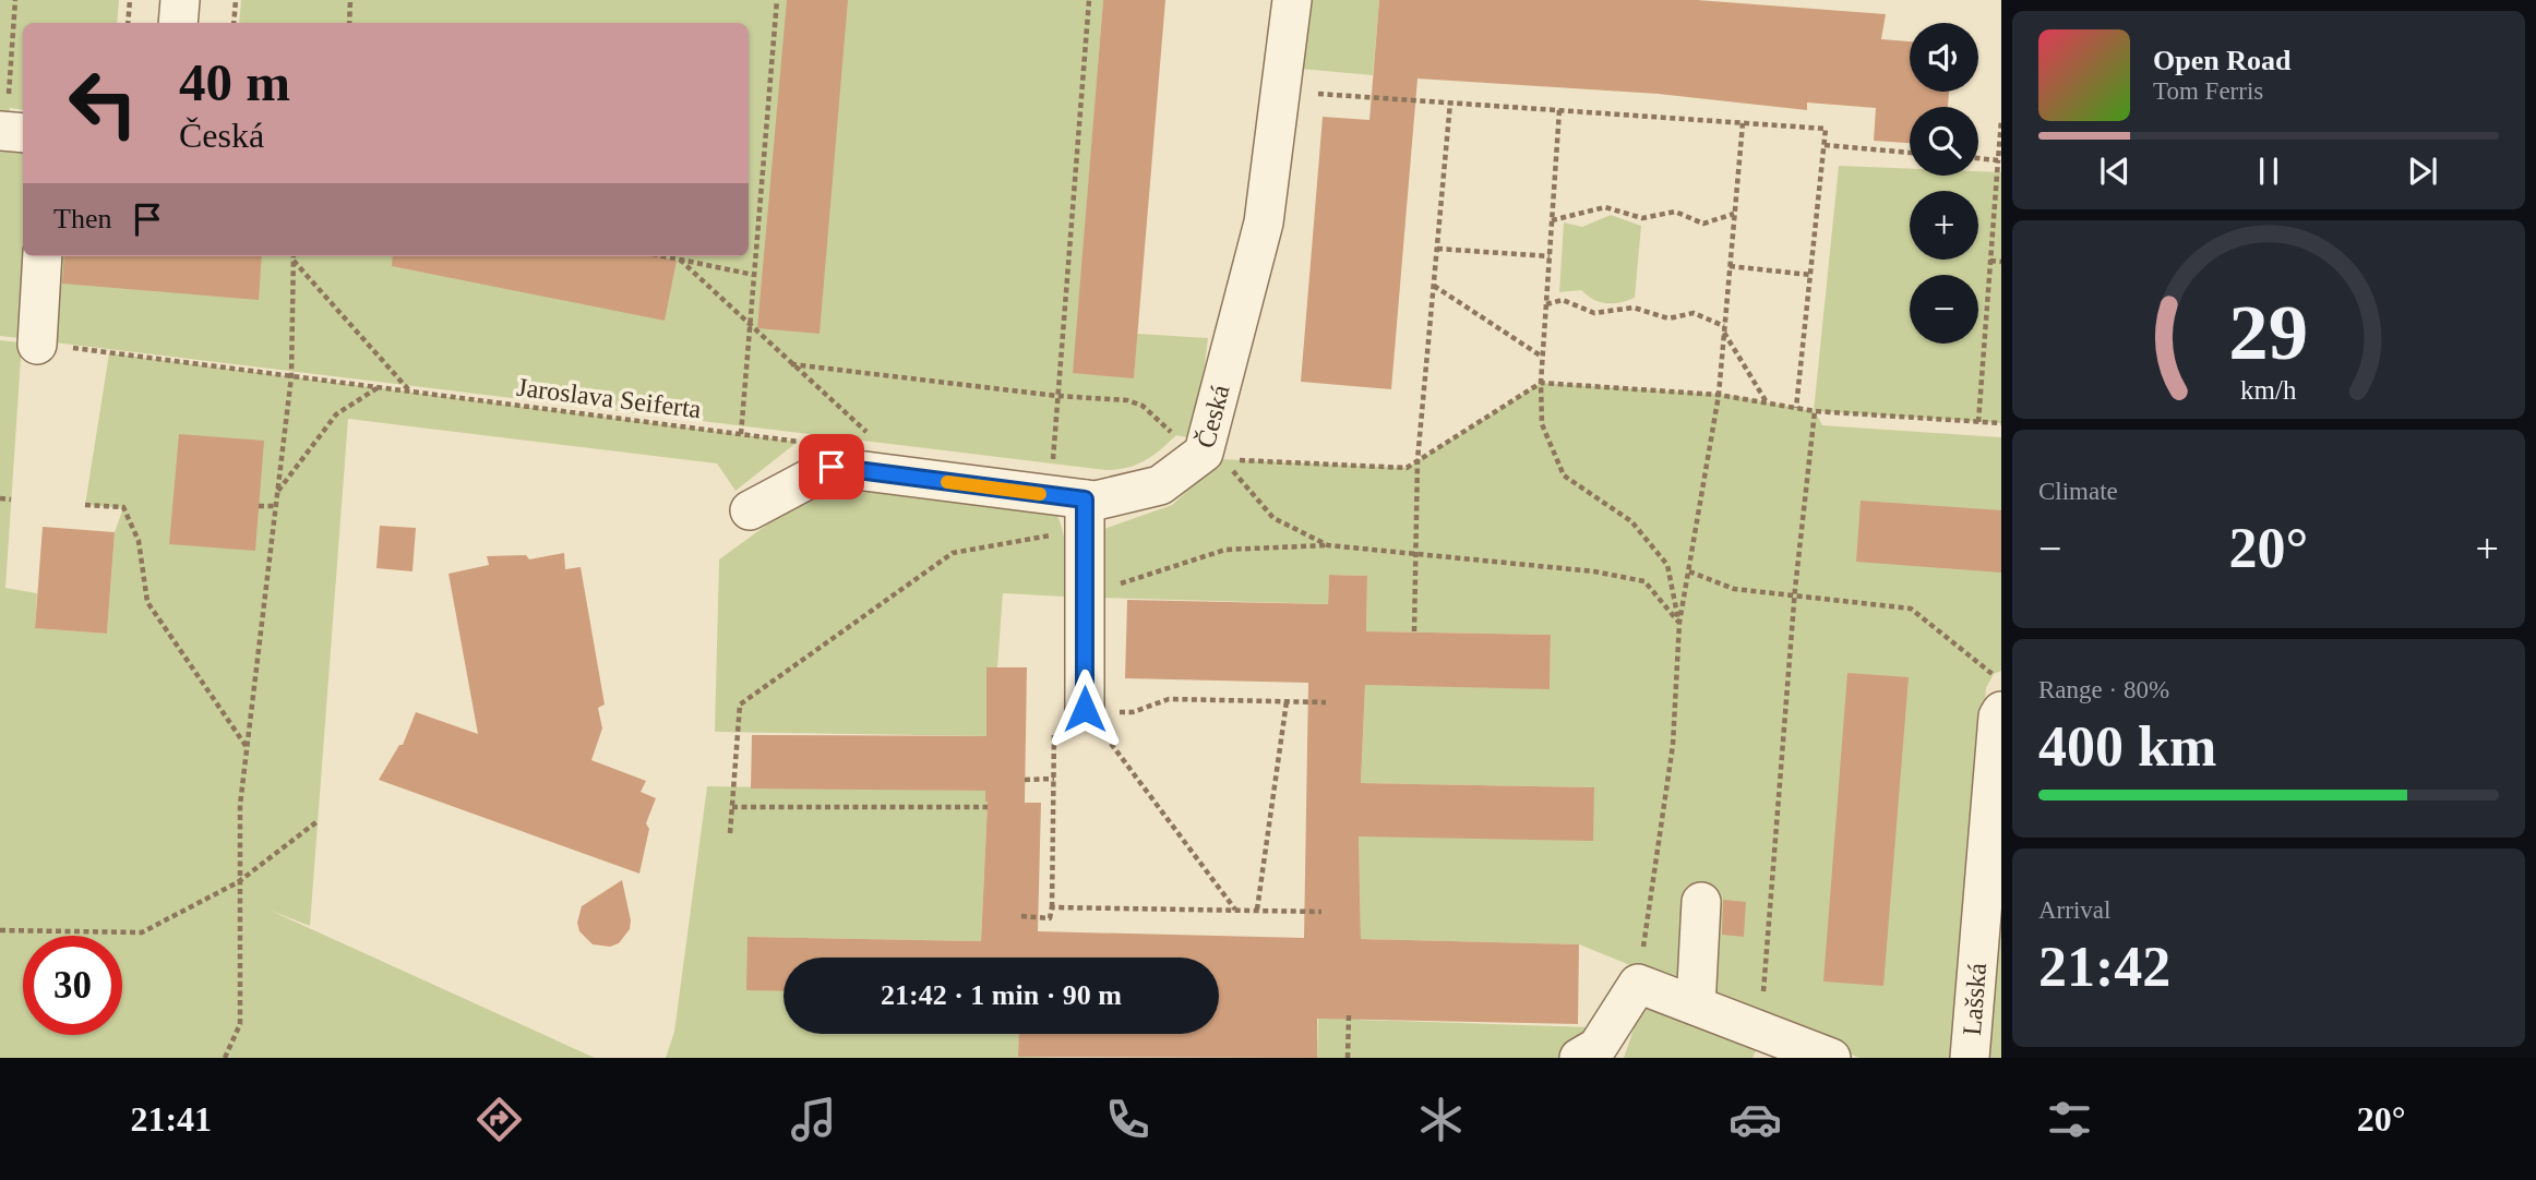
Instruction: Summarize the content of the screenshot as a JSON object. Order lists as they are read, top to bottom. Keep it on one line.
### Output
{"streets":{"street":["Česká","Lašská"],"path":["Jaroslava Seiferta"]},"page":{"map_buttons":["+","−"],"turn":["40 m","Česká"],"song":["Open Road","Tom Ferris"],"then":"Then","tile":["Climate",["Range · 80%","400 km"],["Arrival","21:42"]],"heat":["−","20°","+"],"limit":"30","trip":"21:42 · 1 min · 90 m","tabs":["21:41","20°"],"gauge":["29","km/h"]}}
